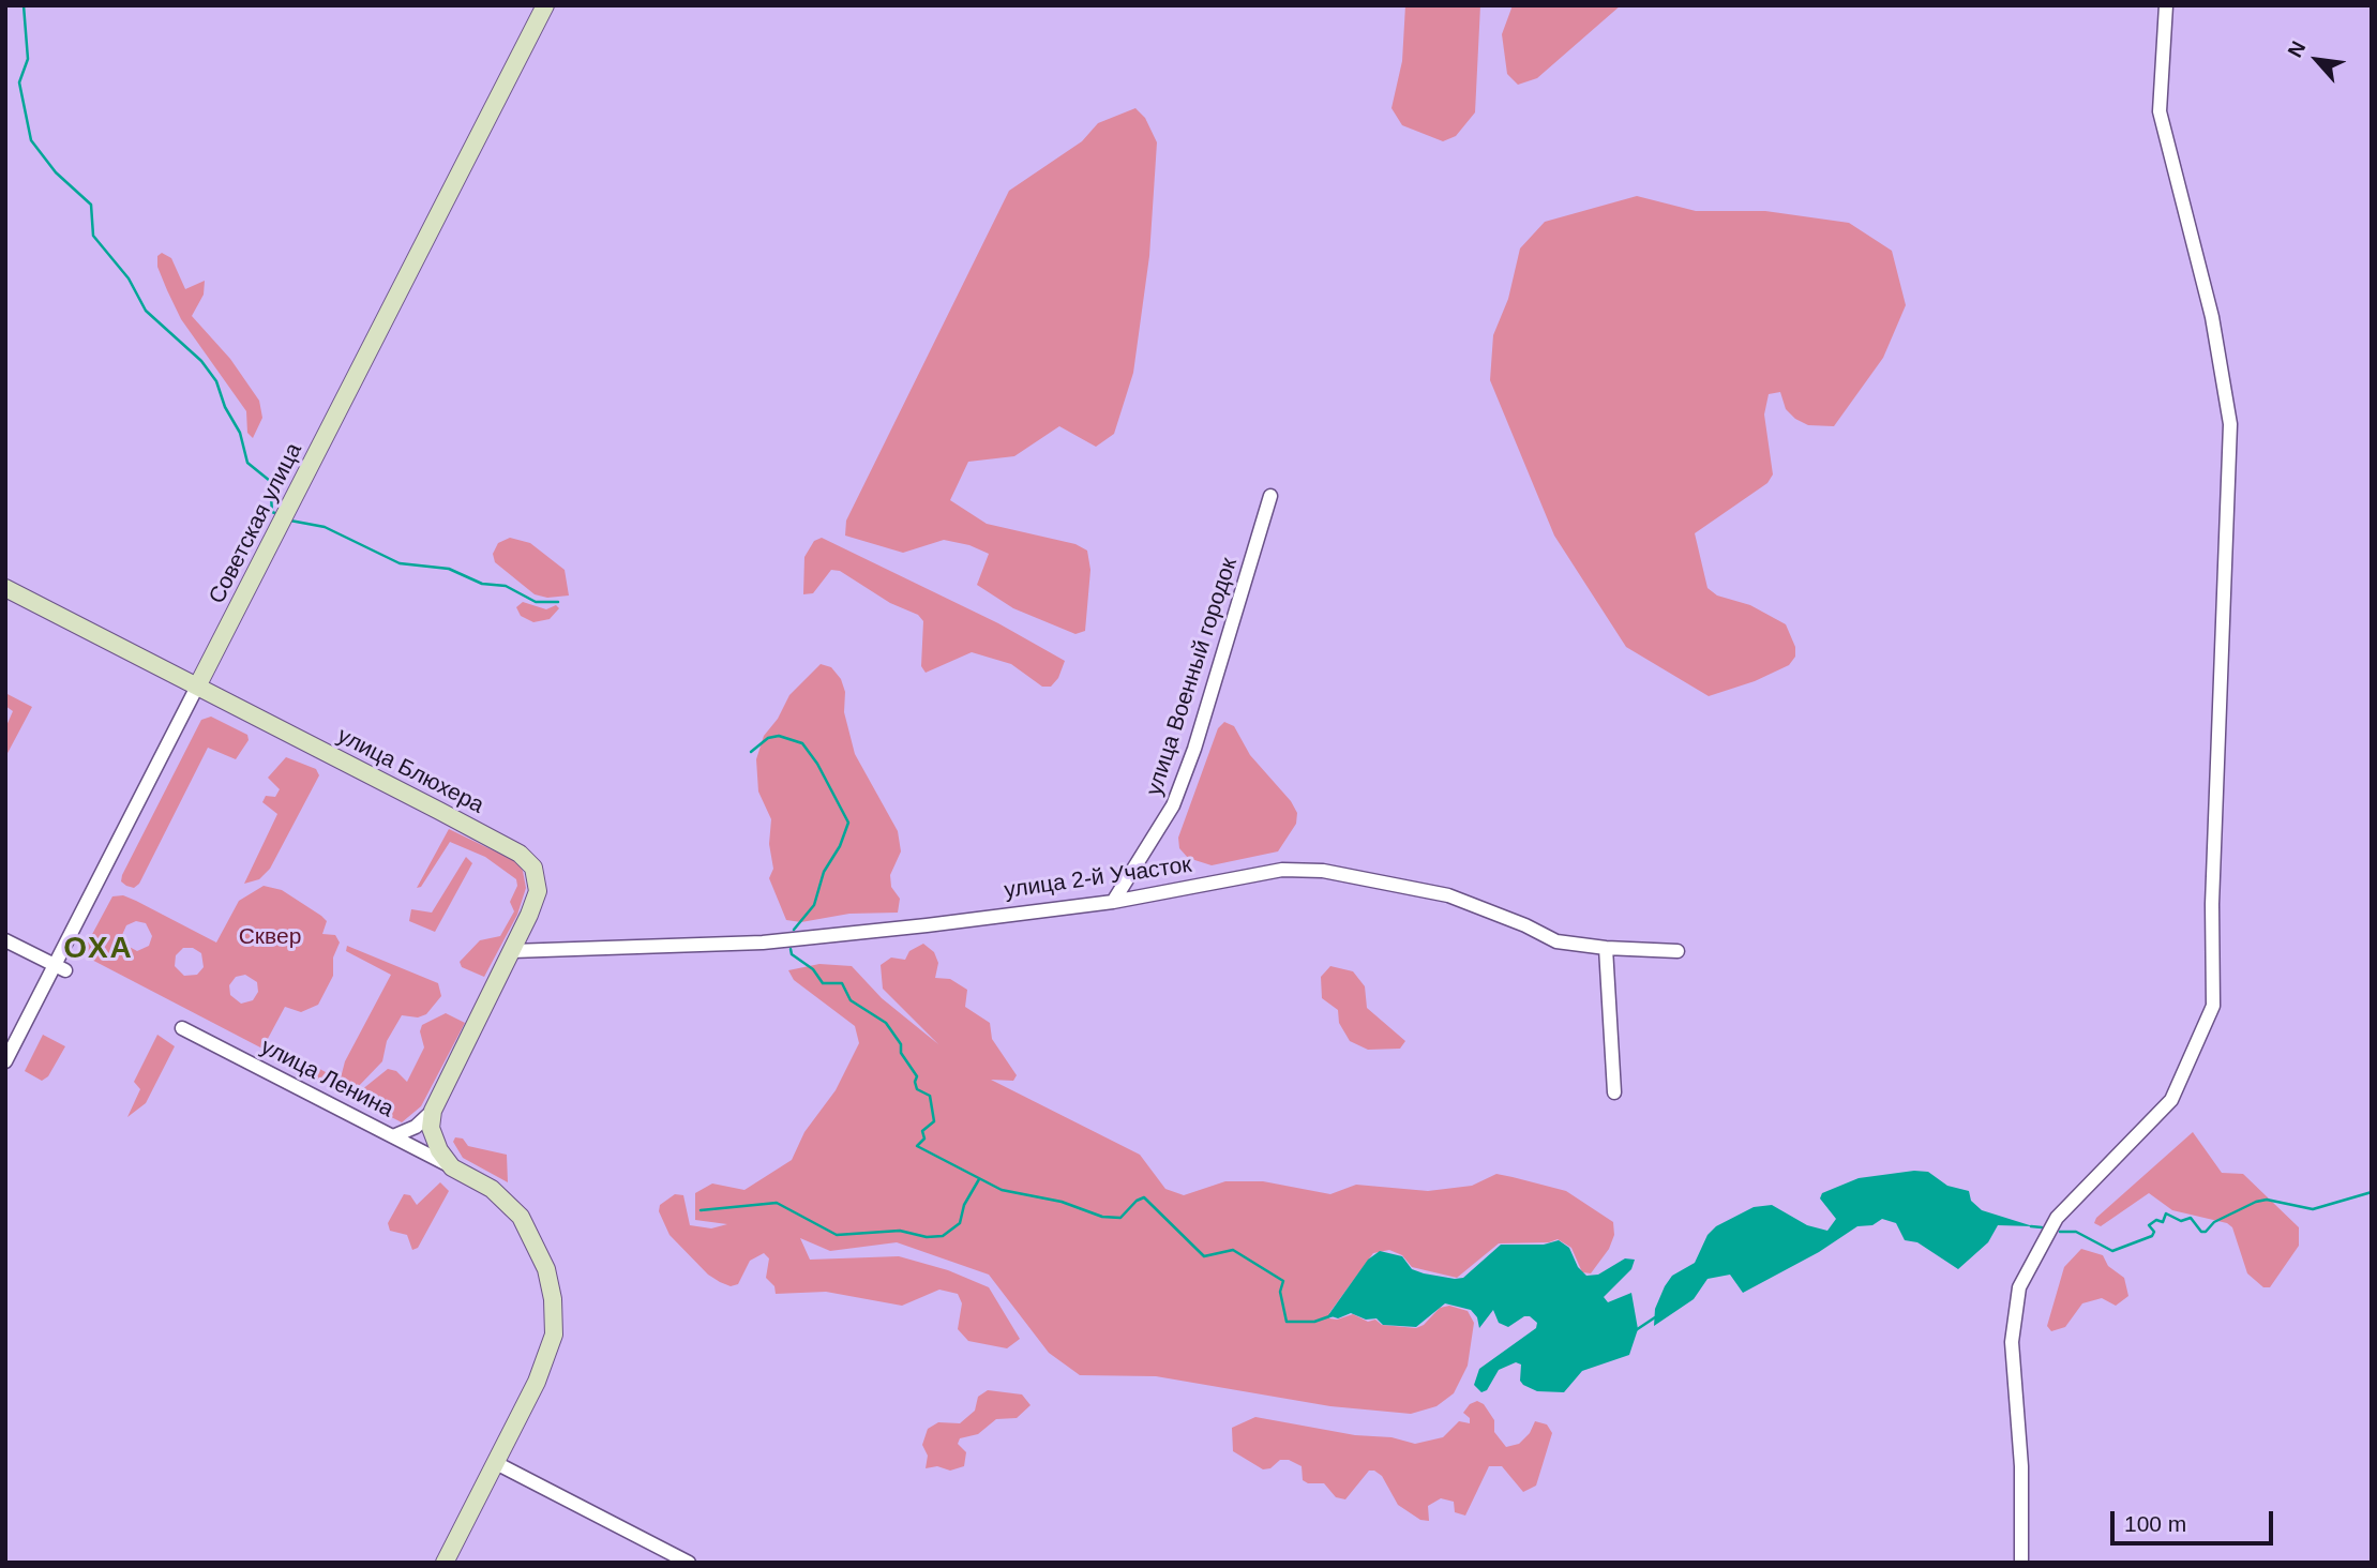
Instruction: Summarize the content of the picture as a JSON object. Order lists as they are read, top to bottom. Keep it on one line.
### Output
{"streets":{"street":["Советская улица","улица Военный городок","улица Блюхера","улица 2-й Участок","улица Ленина"]},"crossings":[["Советская улица","улица Блюхера"],["улица Военный городок","улица 2-й Участок"],["улица Блюхера","улица 2-й Участок"],["улица Блюхера","улица Ленина"]],"districts":["ОХА"],"parks":["Сквер"],"scale_bar":"100 m","north":"top left"}
